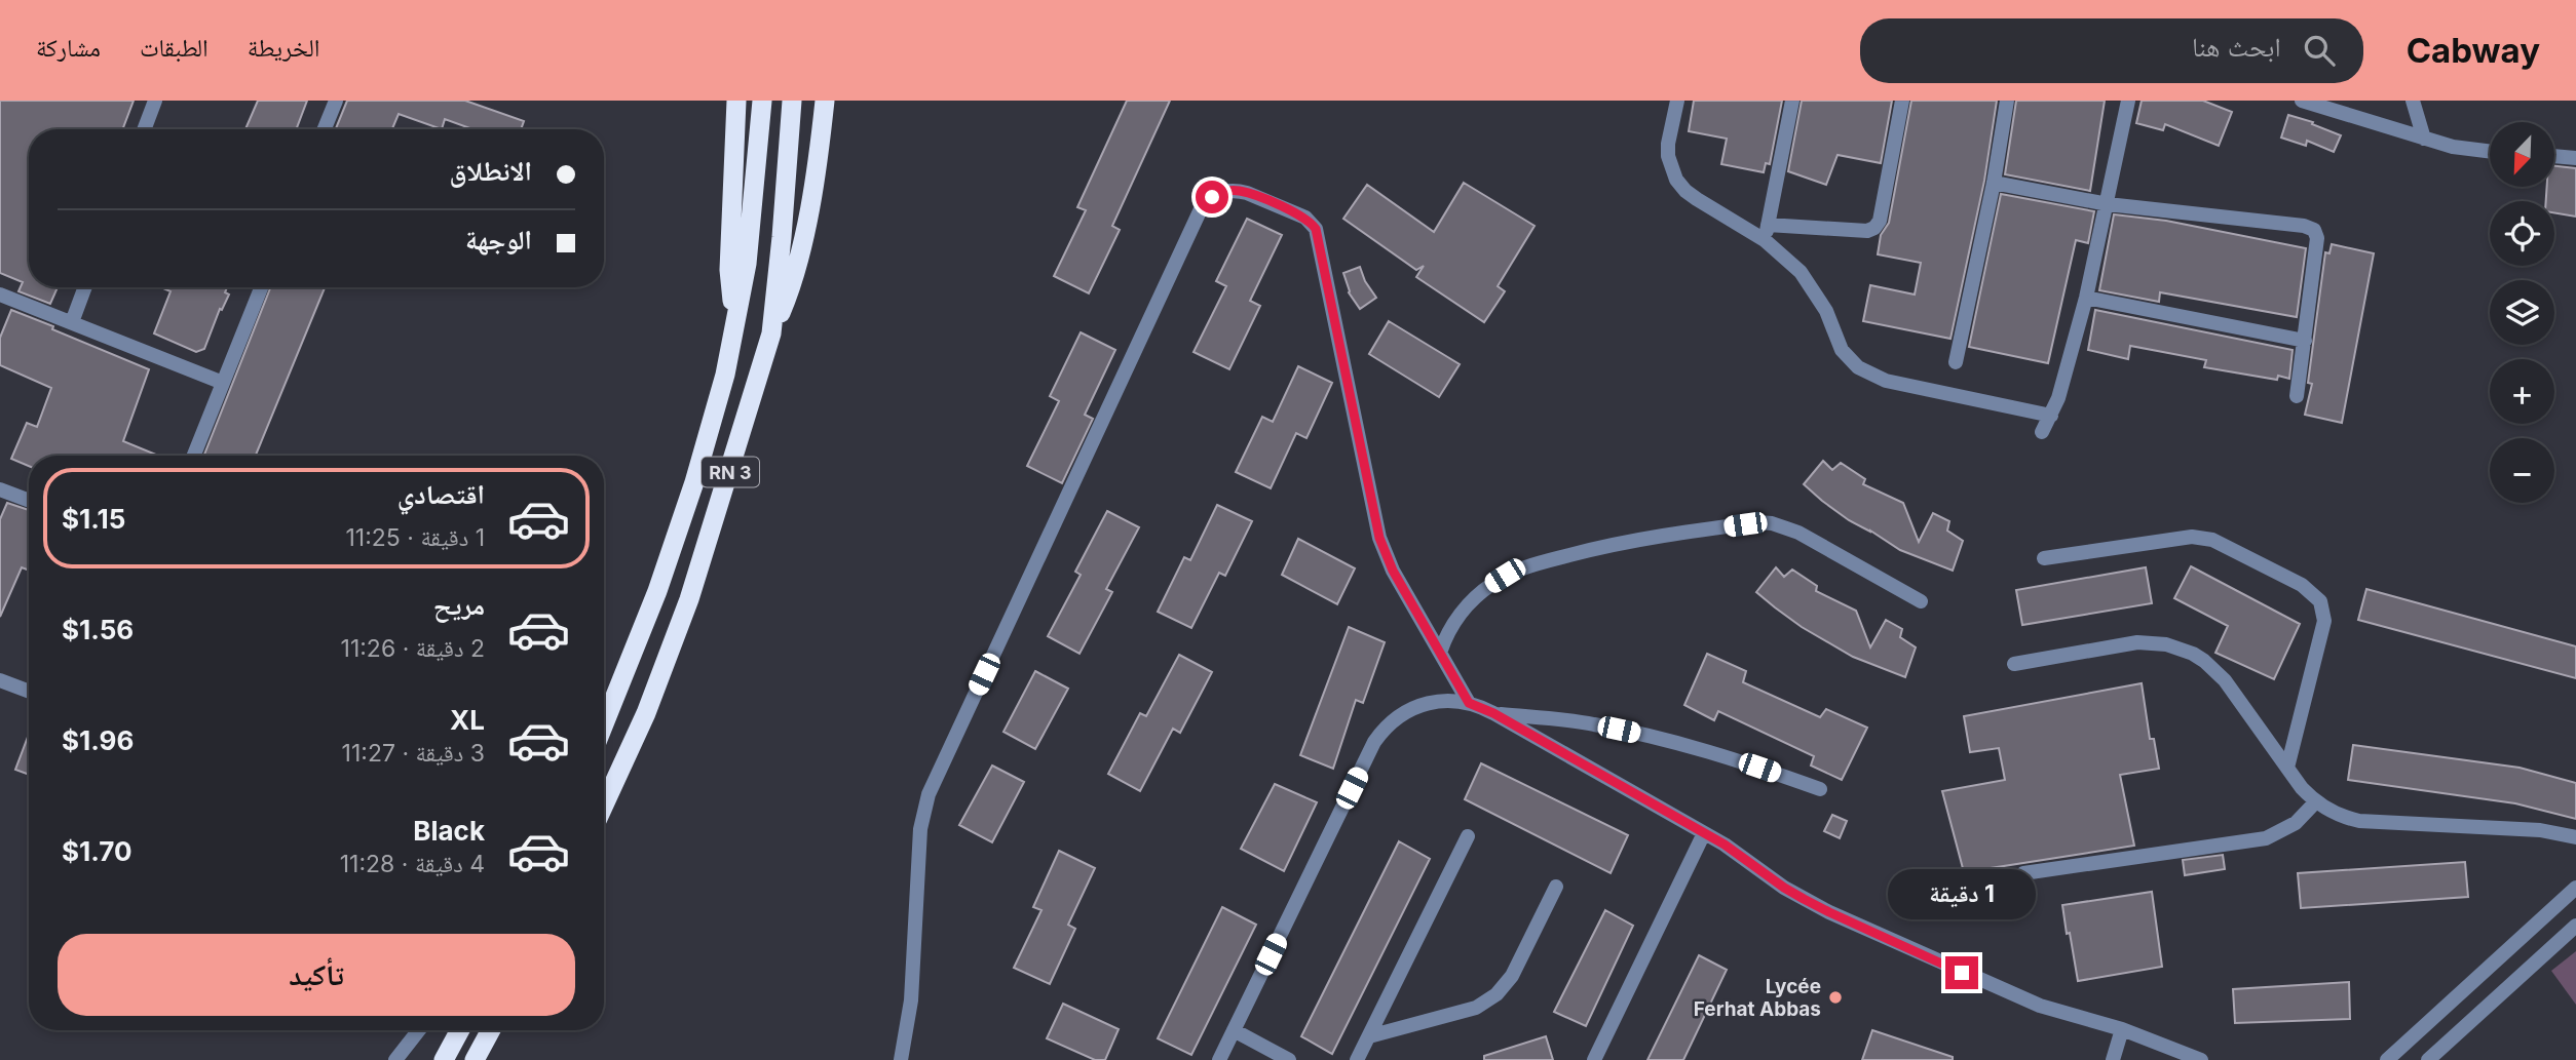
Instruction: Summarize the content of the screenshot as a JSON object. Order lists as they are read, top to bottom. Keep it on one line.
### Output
{"streets":{"highway":["RN 3"]},"places":["Lycée Ferhat Abbas"],"north":"bottom left","page":{"header":"Cabway","search":"ابحث هنا","nav":["الخريطة","الطبقات","مشاركة"],"map_buttons":["+","−"],"banner":["الانطلاق","الوجهة"],"list":[{"name":"اقتصادي","note":"1 دقيقة · 11:25","value":"$1.15"},{"name":"مريح","note":"2 دقيقة · 11:26","value":"$1.56"},{"name":"XL","note":"3 دقيقة · 11:27","value":"$1.96"},{"name":"Black","note":"4 دقيقة · 11:28","value":"$1.70"}],"bubble":"1 دقيقة","buttons":"تأكيد"}}
